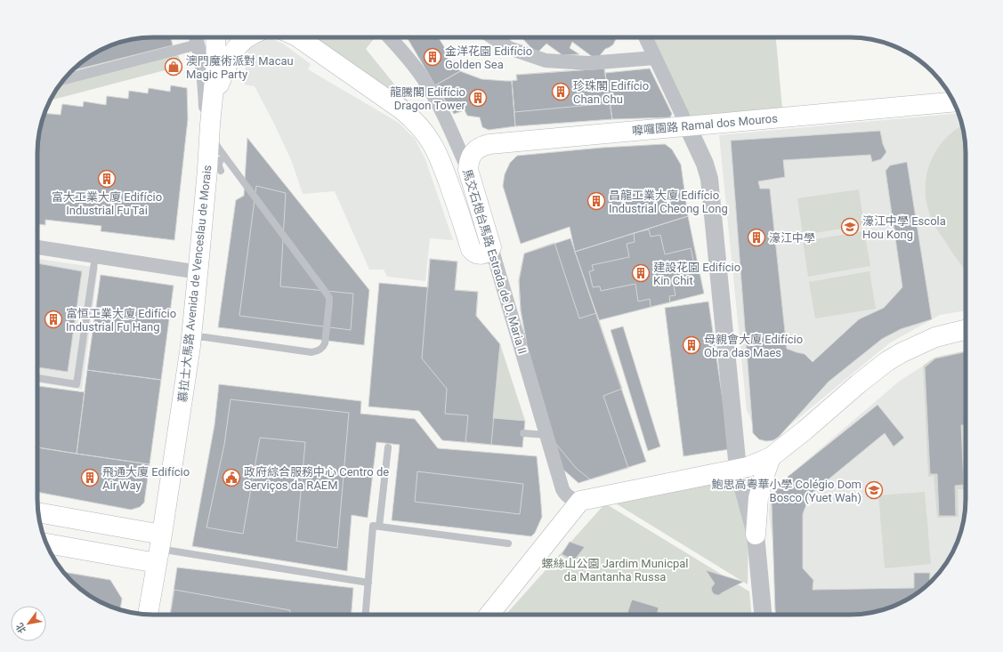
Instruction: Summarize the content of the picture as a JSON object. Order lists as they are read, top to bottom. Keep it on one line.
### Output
{"streets":{"main road":["嚤囉園路 Ramal dos Mouros","馬交石炮台馬路 Estrada de D. Maria II","慕拉士大馬路 Avenida de Venceslau de Morais"]},"crossings":[["嚤囉園路 Ramal dos Mouros","馬交石炮台馬路 Estrada de D. Maria II"]],"parks":["螺絲山公園 Jardim Municpal da Mantanha Russa"],"places":{"building":["金洋花園 Edifício Golden Sea","珍珠閣 Edifício Chan Chu","龍騰閣 Edifício Dragon Tower","富大工業大廈 Edifício Industrial Fu Tai","昌龍工業大廈 Edifício Industrial Cheong Long","濠江中學","建設花園 Edifício Kin Chit","富恒工業大廈 Edifício Industrial Fu Hang","母親會大廈 Edifício Obra das Maes","飛通大廈 Edifício Air Way"],"shop":["澳門魔術派對 Macau Magic Party"],"school or university":["濠江中學 Escola Hou Kong","鮑思高粵華小學 Colégio Dom Bosco (Yuet Wah)"],"public building":["政府綜合服務中心 Centro de Serviços da RAEM"]},"north":"bottom left"}
